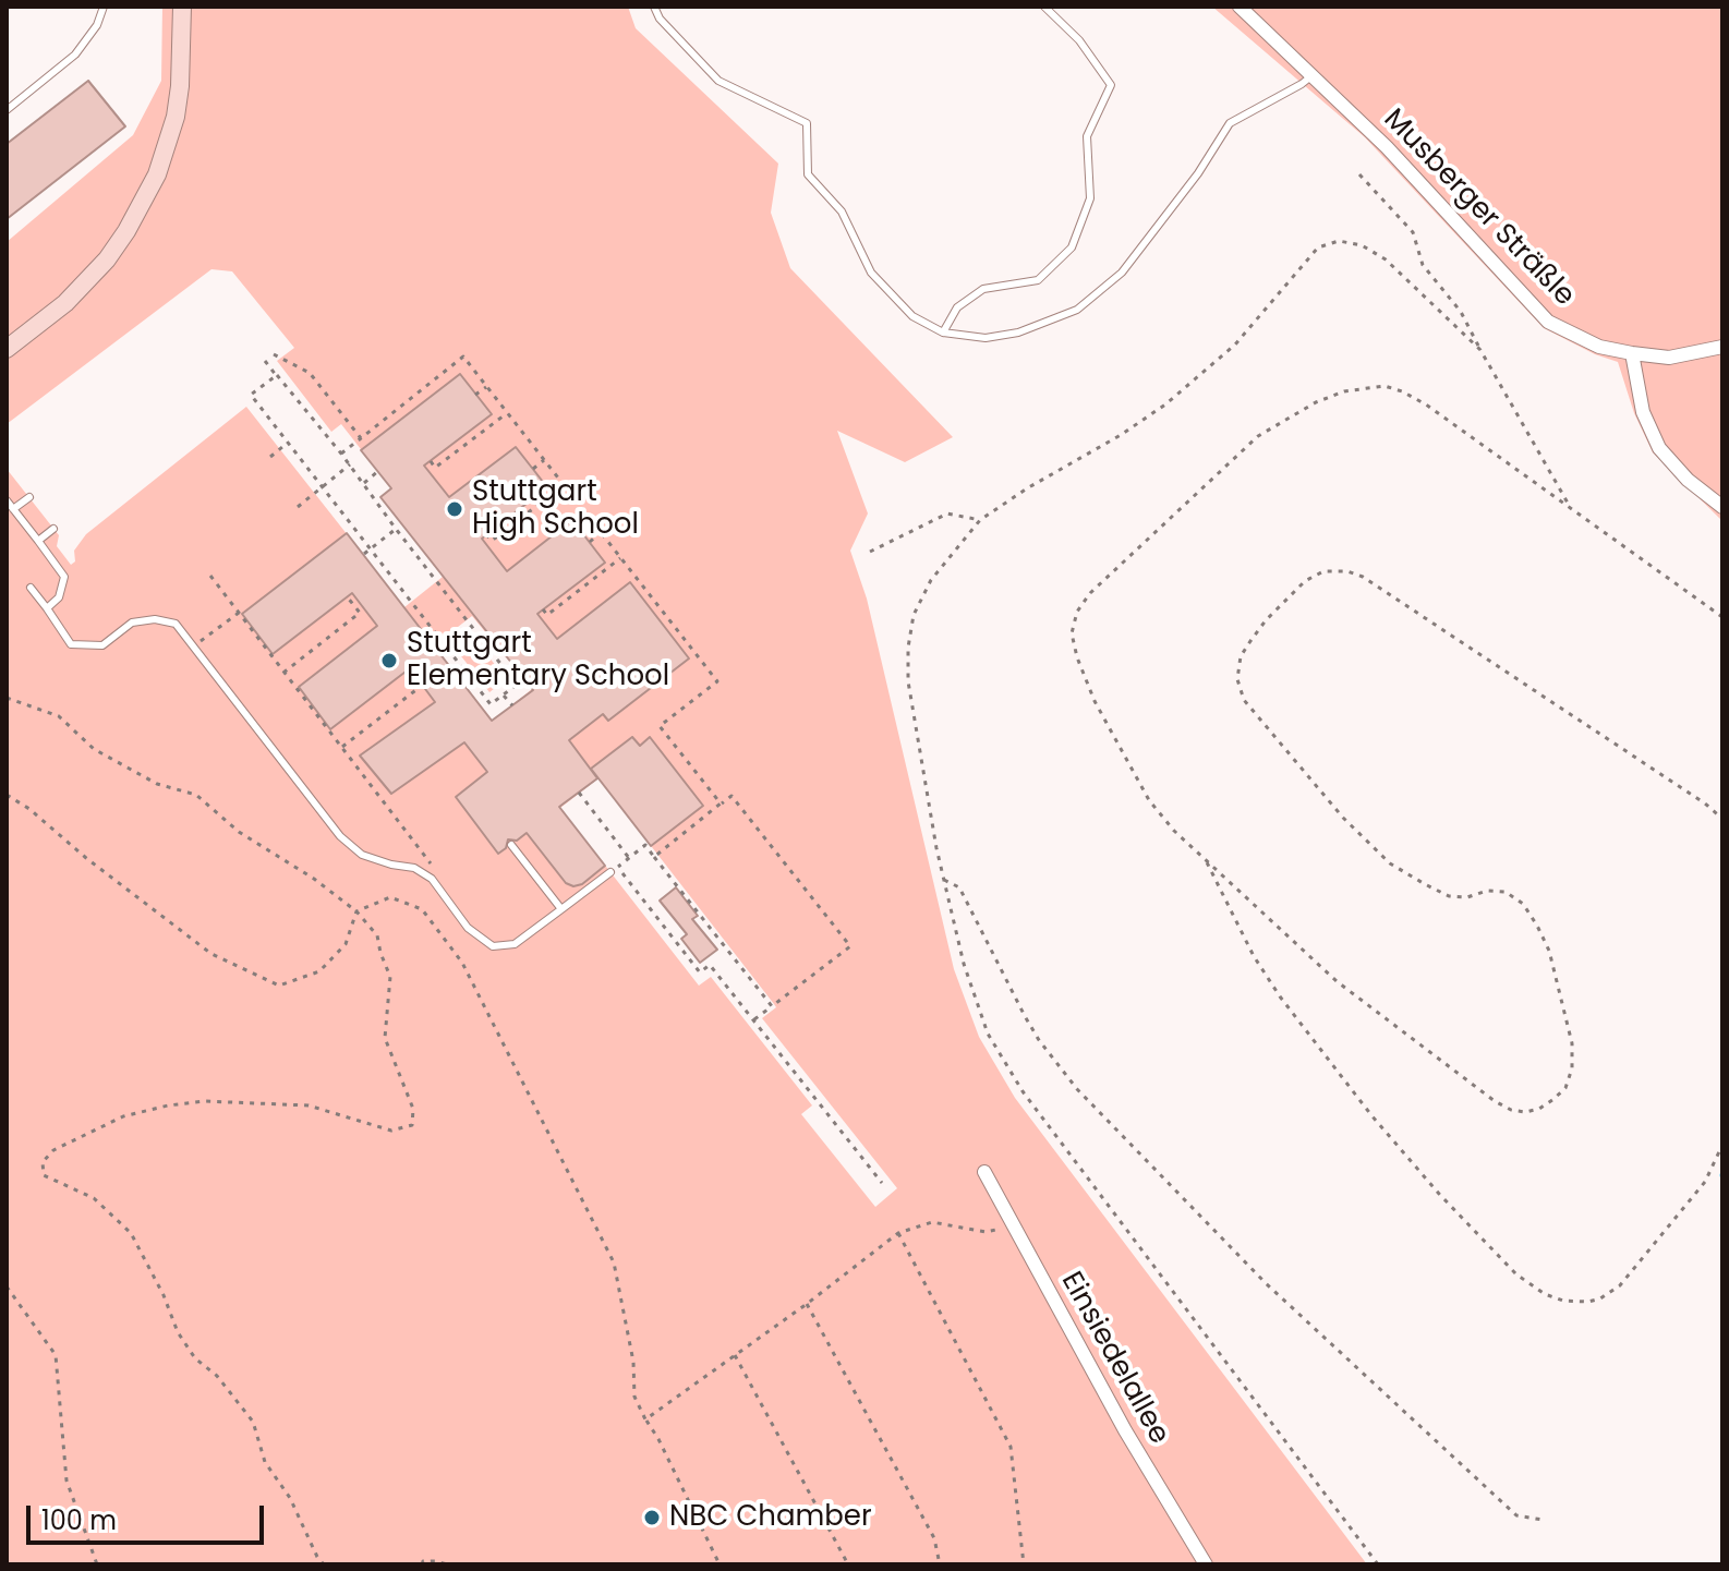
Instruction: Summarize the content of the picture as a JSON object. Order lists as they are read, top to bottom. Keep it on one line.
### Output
{"streets":{"street":["Musberger Sträßle","Einsiedelallee"]},"places":["Stuttgart High School","Stuttgart Elementary School","NBC Chamber"],"scale_bar":"100 m"}
